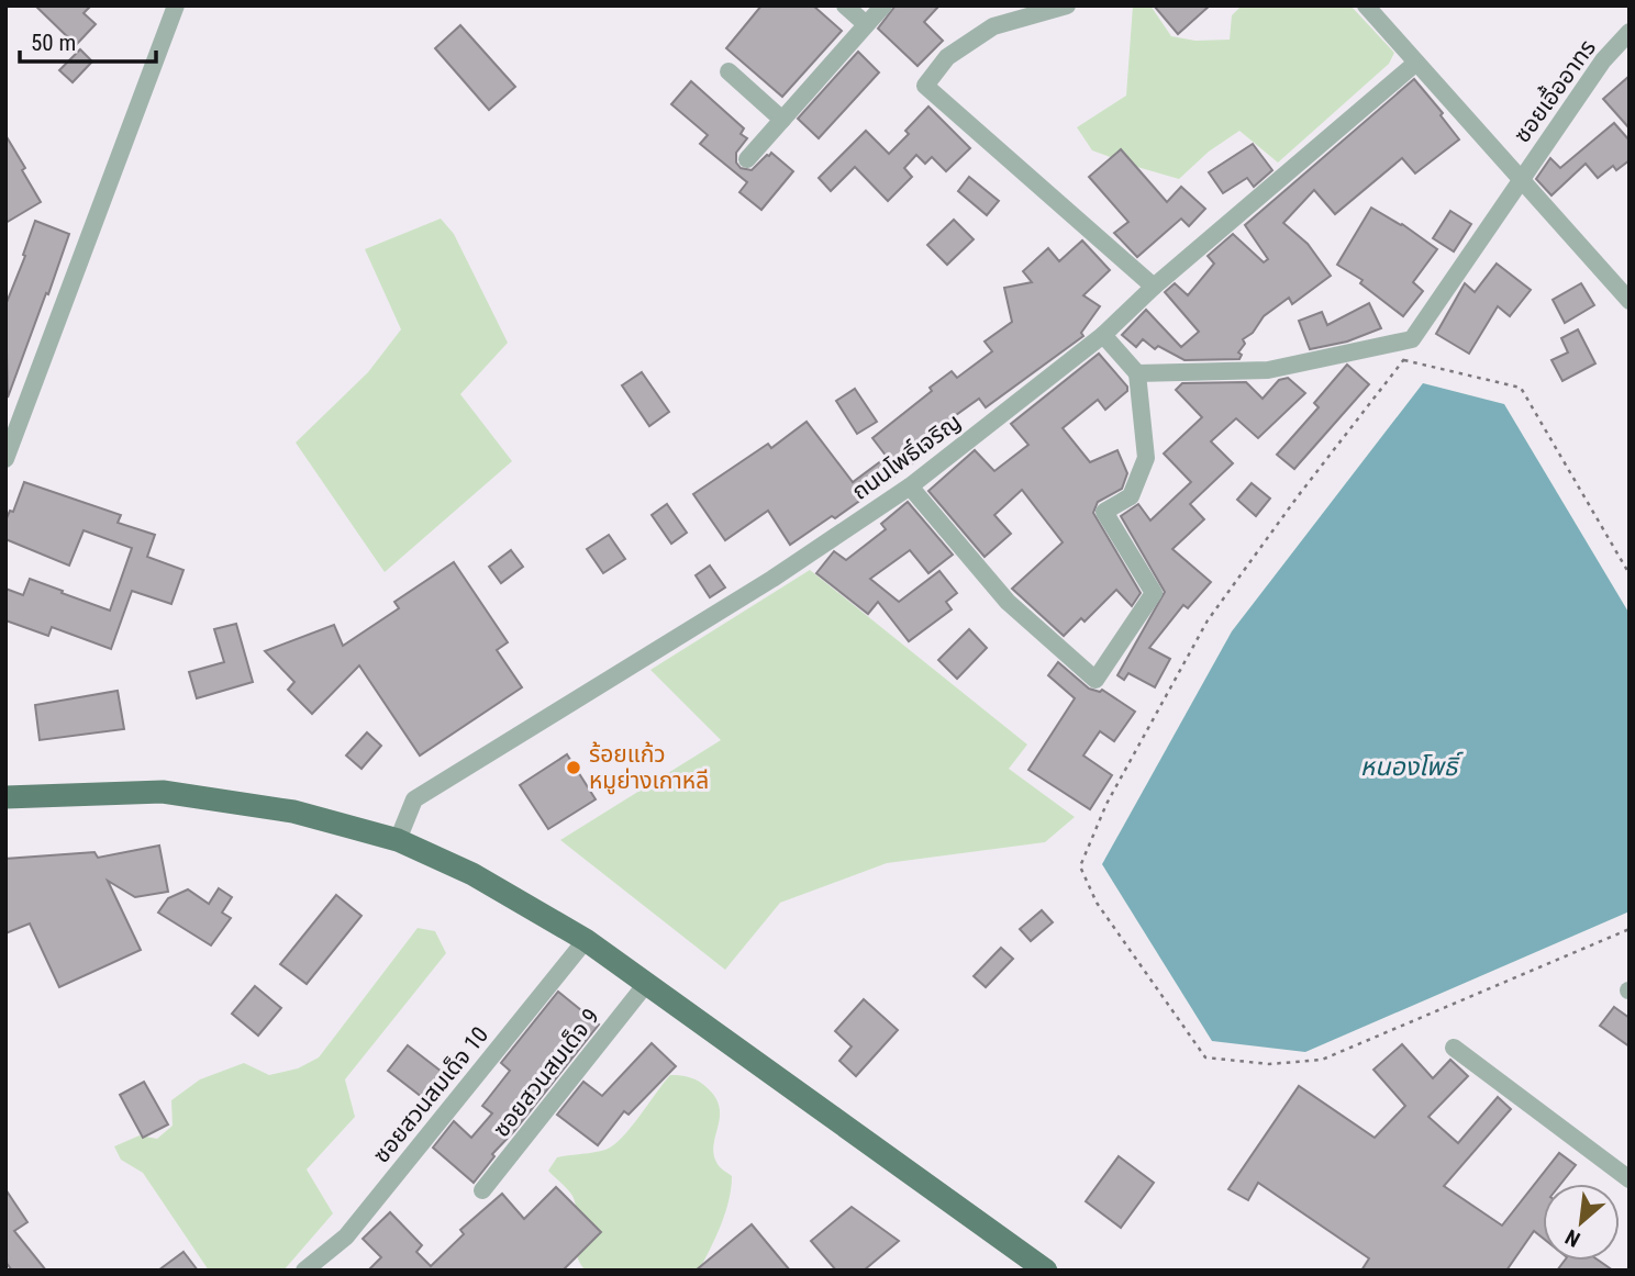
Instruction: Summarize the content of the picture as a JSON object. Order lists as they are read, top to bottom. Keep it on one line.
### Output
{"streets":{"street":["ซอยเอื้ออาทร","ถนนโพธิ์เจริญ","ซอยสวนสมเด็จ 9","ซอยสวนสมเด็จ 10"]},"water":["หนองโพธิ์"],"places":["ร้อยแก้ว หมูย่างเกาหลี"],"scale_bar":"50 m","north":"bottom left"}
